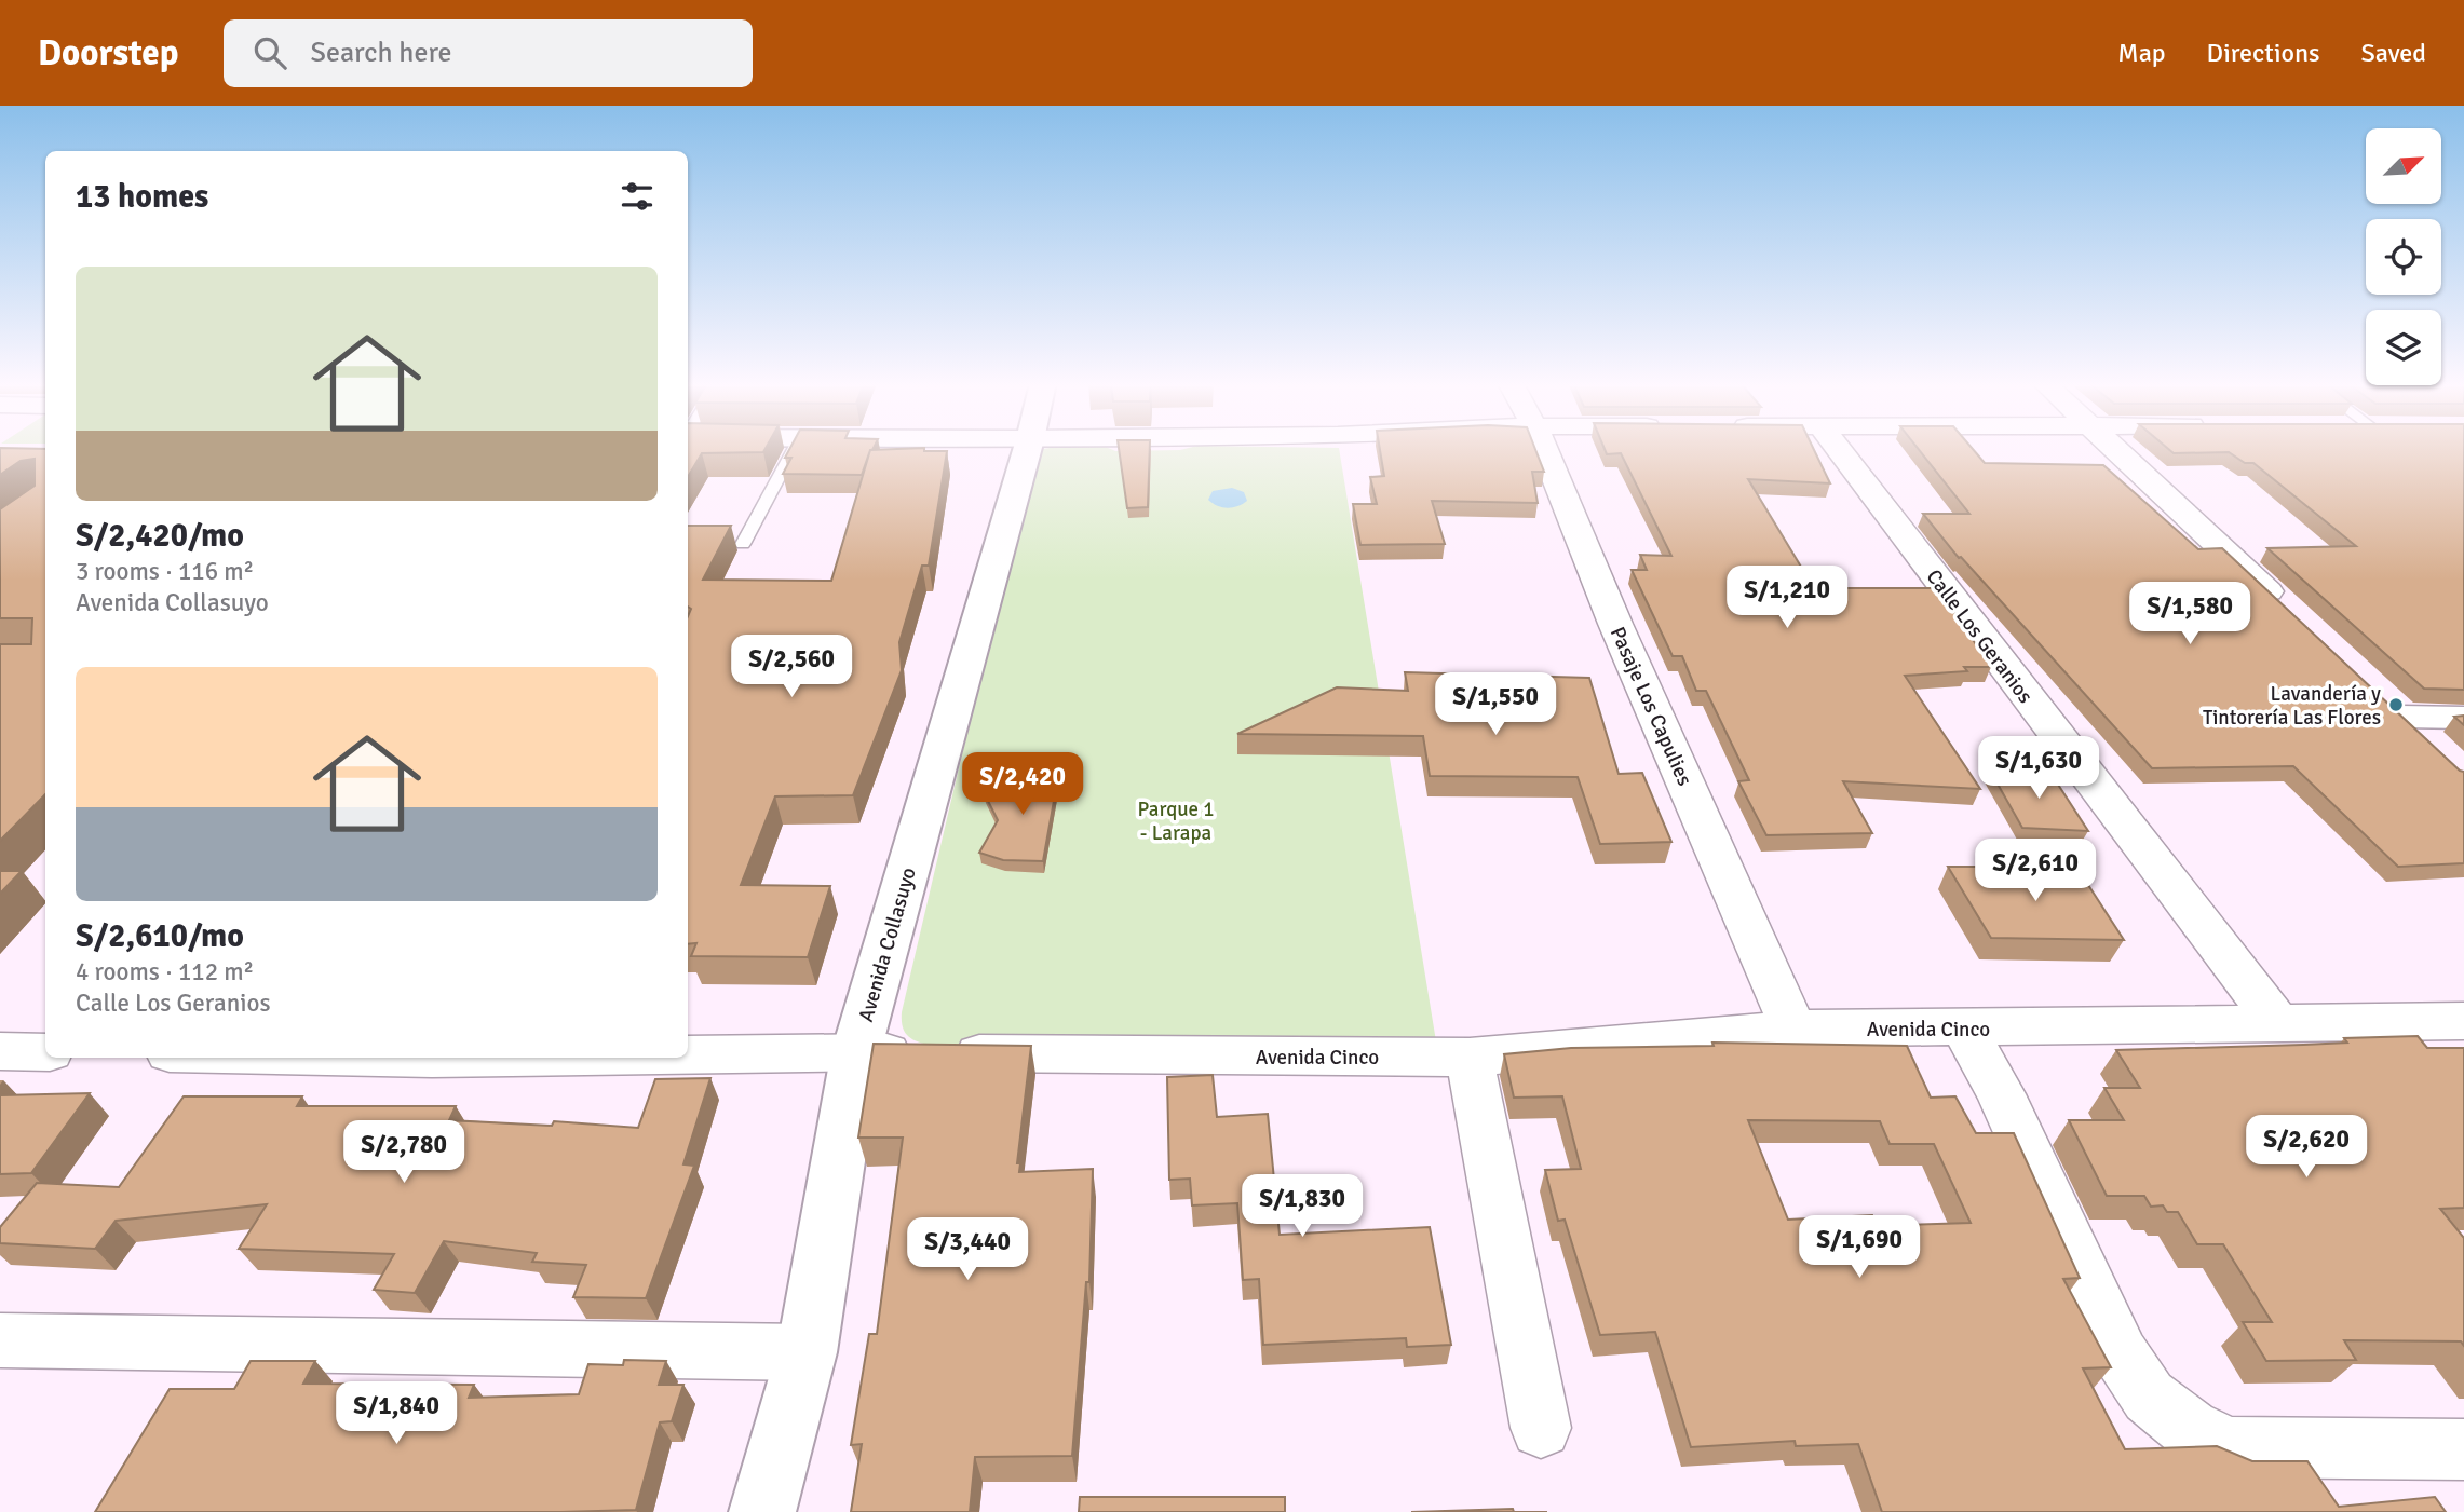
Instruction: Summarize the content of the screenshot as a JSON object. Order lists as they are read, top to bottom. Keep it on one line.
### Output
{"streets":{"street":["Calle Los Geranios","Pasaje Los Capulies","Avenida Collasuyo","Avenida Cinco"]},"crossings":[["Calle Los Geranios","Avenida Cinco"],["Pasaje Los Capulies","Avenida Cinco"],["Avenida Collasuyo","Avenida Cinco"]],"parks":["Parque 1 - Larapa"],"places":["Lavandería y Tintorería Las Flores"],"north":"top right","page":{"header":"Doorstep","search":"Search here","nav":["Map","Directions","Saved"],"heading":"13 homes","list":[{"name":"S/2,420/mo","note":"3 rooms · 116 m² · Avenida Collasuyo"},{"name":"S/2,610/mo","note":"4 rooms · 112 m² · Calle Los Geranios"}],"price":["S/1,210","S/1,580","S/2,560","S/1,550","S/1,630","S/2,420","S/2,610","S/2,620","S/2,780","S/1,830","S/1,690","S/3,440","S/1,840"]}}
